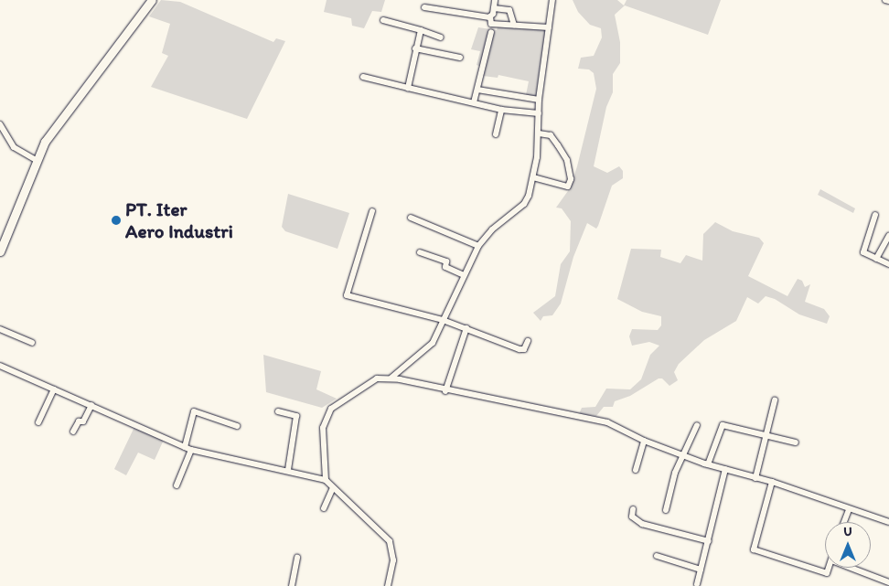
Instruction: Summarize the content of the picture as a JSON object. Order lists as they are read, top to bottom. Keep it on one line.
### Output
{"places":["PT. Iter Aero Industri"],"north":"top"}
